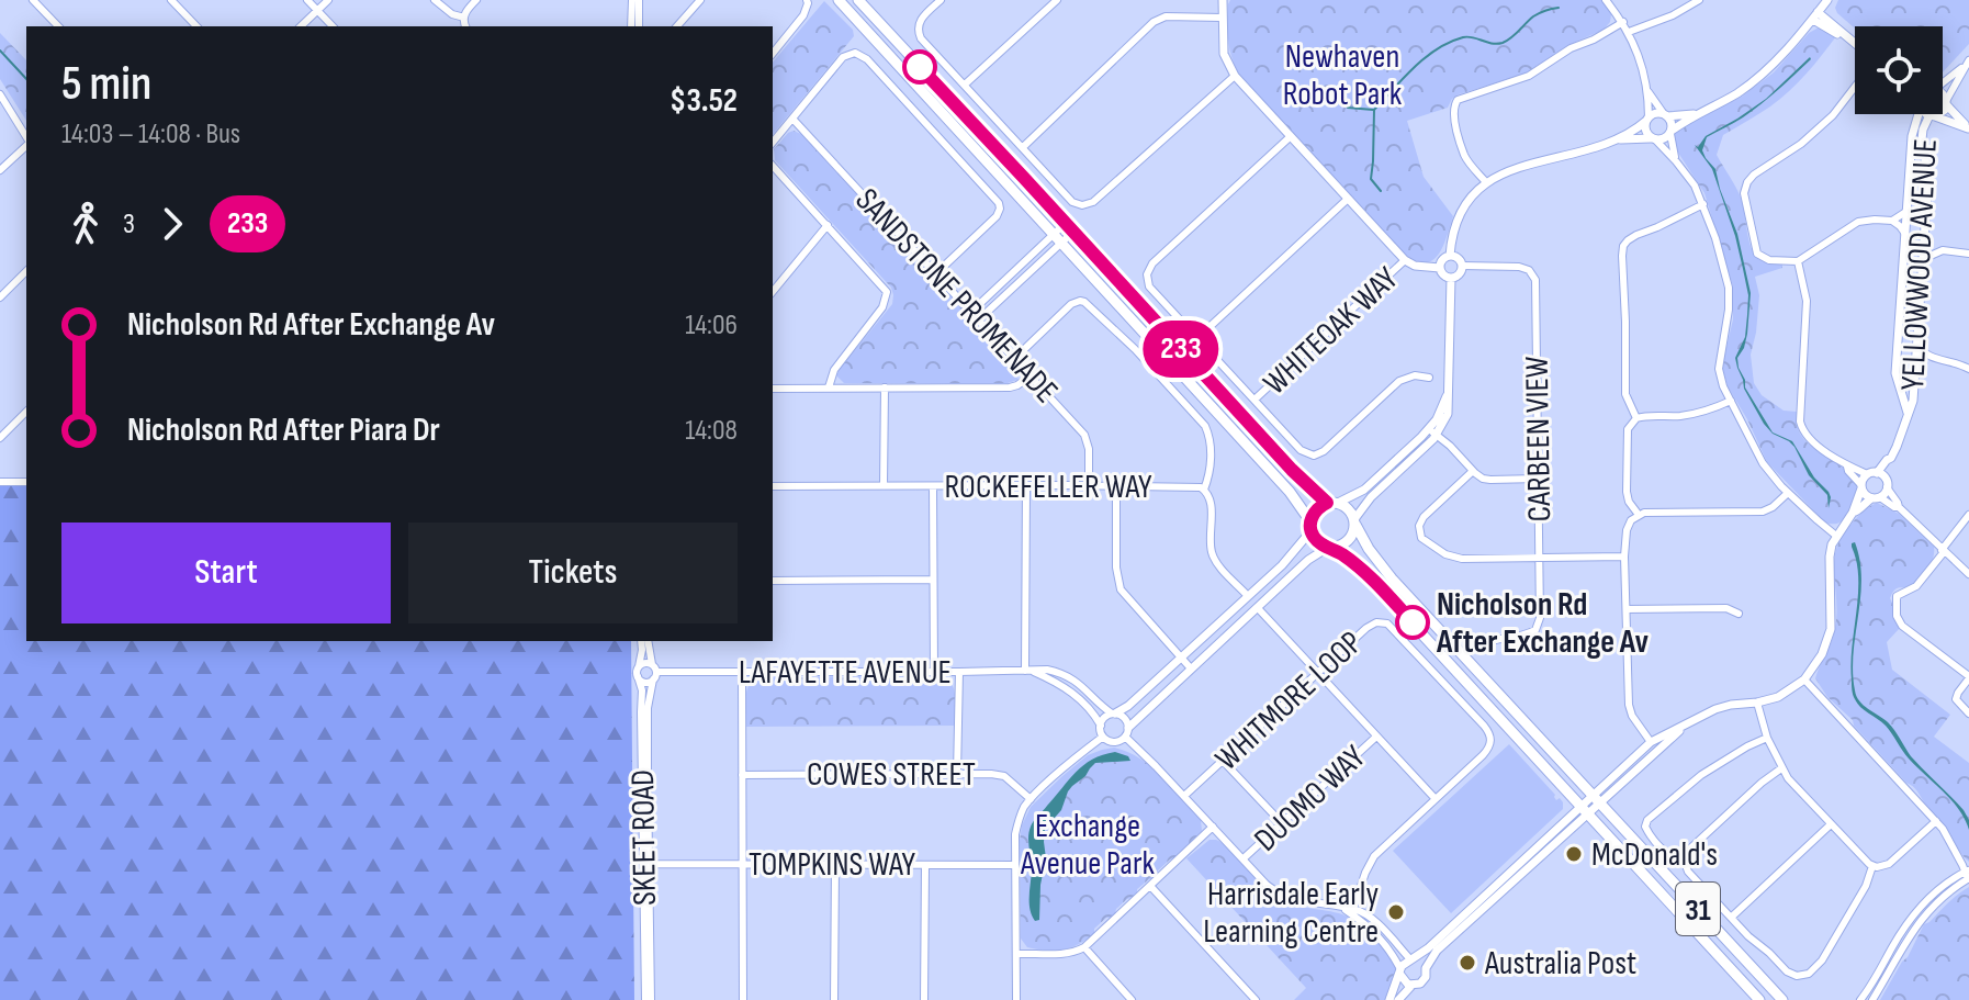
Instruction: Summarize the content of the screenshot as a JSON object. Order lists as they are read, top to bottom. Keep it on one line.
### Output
{"streets":{"main road":["31"],"street":["YELLOWWOOD AVENUE","SANDSTONE PROMENADE","WHITEOAK WAY","CARBEEN VIEW","ROCKEFELLER WAY","LAFAYETTE AVENUE","WHITMORE LOOP","COWES STREET","DUOMO WAY","SKEET ROAD","TOMPKINS WAY"]},"crossings":[["SANDSTONE PROMENADE","ROCKEFELLER WAY"],["LAFAYETTE AVENUE","SKEET ROAD"],["SKEET ROAD","TOMPKINS WAY"]],"parks":["Newhaven Robot Park","Exchange Avenue Park"],"places":["Nicholson Rd After Exchange Av","McDonald's","Harrisdale Early Learning Centre","Australia Post"],"lines":["bus line 233"],"page":{"on_map":"233","heading":["5 min","14:03 – 14:08 · Bus","$3.52"],"legs":["3","233"],"list":[{"name":"Nicholson Rd After Exchange Av","value":"14:06"},{"name":"Nicholson Rd After Piara Dr","value":"14:08"}],"buttons":["Start","Tickets"]}}
